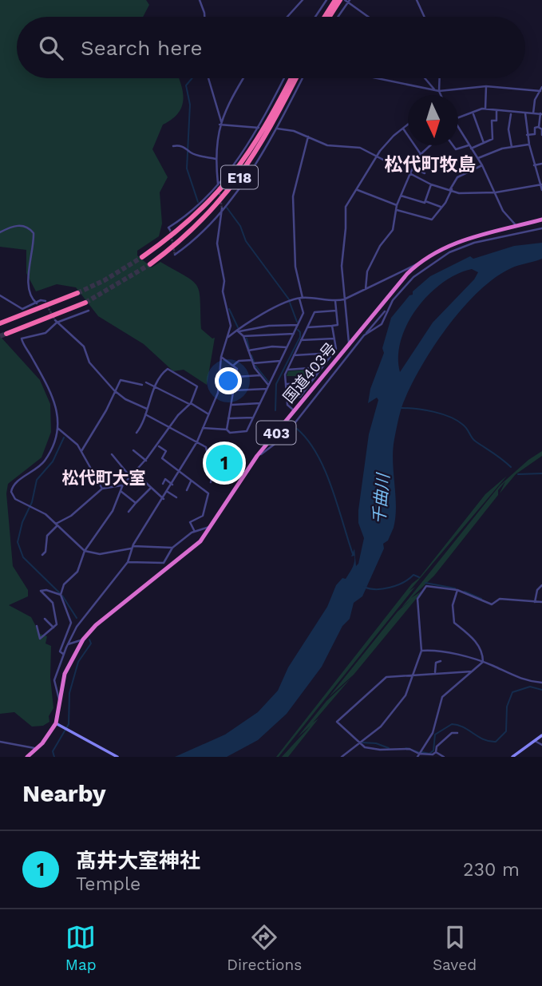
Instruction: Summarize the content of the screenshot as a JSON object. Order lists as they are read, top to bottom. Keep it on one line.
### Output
{"streets":{"highway":["E18","国道403号","403"]},"districts":["松代町牧島","松代町大室"],"water":["千曲川"],"north":"bottom","page":{"search":"Search here","pins":"1","heading":"Nearby","list":[{"mark":"1","name":"髙井大室神社","note":"Temple","value":"230 m"}],"nav":["Map","Directions","Saved"]}}
